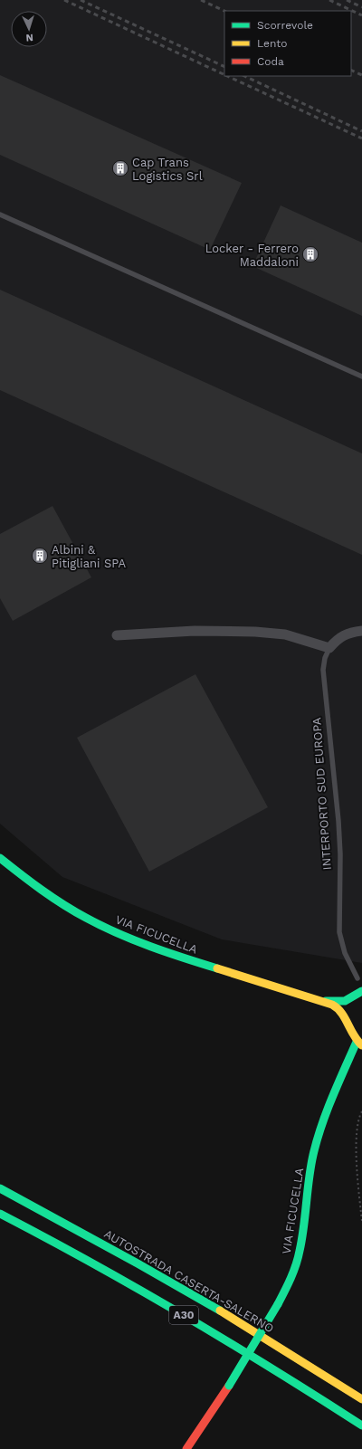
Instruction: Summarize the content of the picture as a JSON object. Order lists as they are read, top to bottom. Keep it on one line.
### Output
{"streets":{"main road":["VIA FICUCELLA","AUTOSTRADA CASERTA-SALERNO","A30"],"street":["INTERPORTO SUD EUROPA"]},"places":{"building":["Cap Trans Logistics Srl","Locker - Ferrero Maddaloni","Albini & Pitigliani SPA"]},"legend":["Scorrevole","Lento","Coda"],"north":"bottom"}
